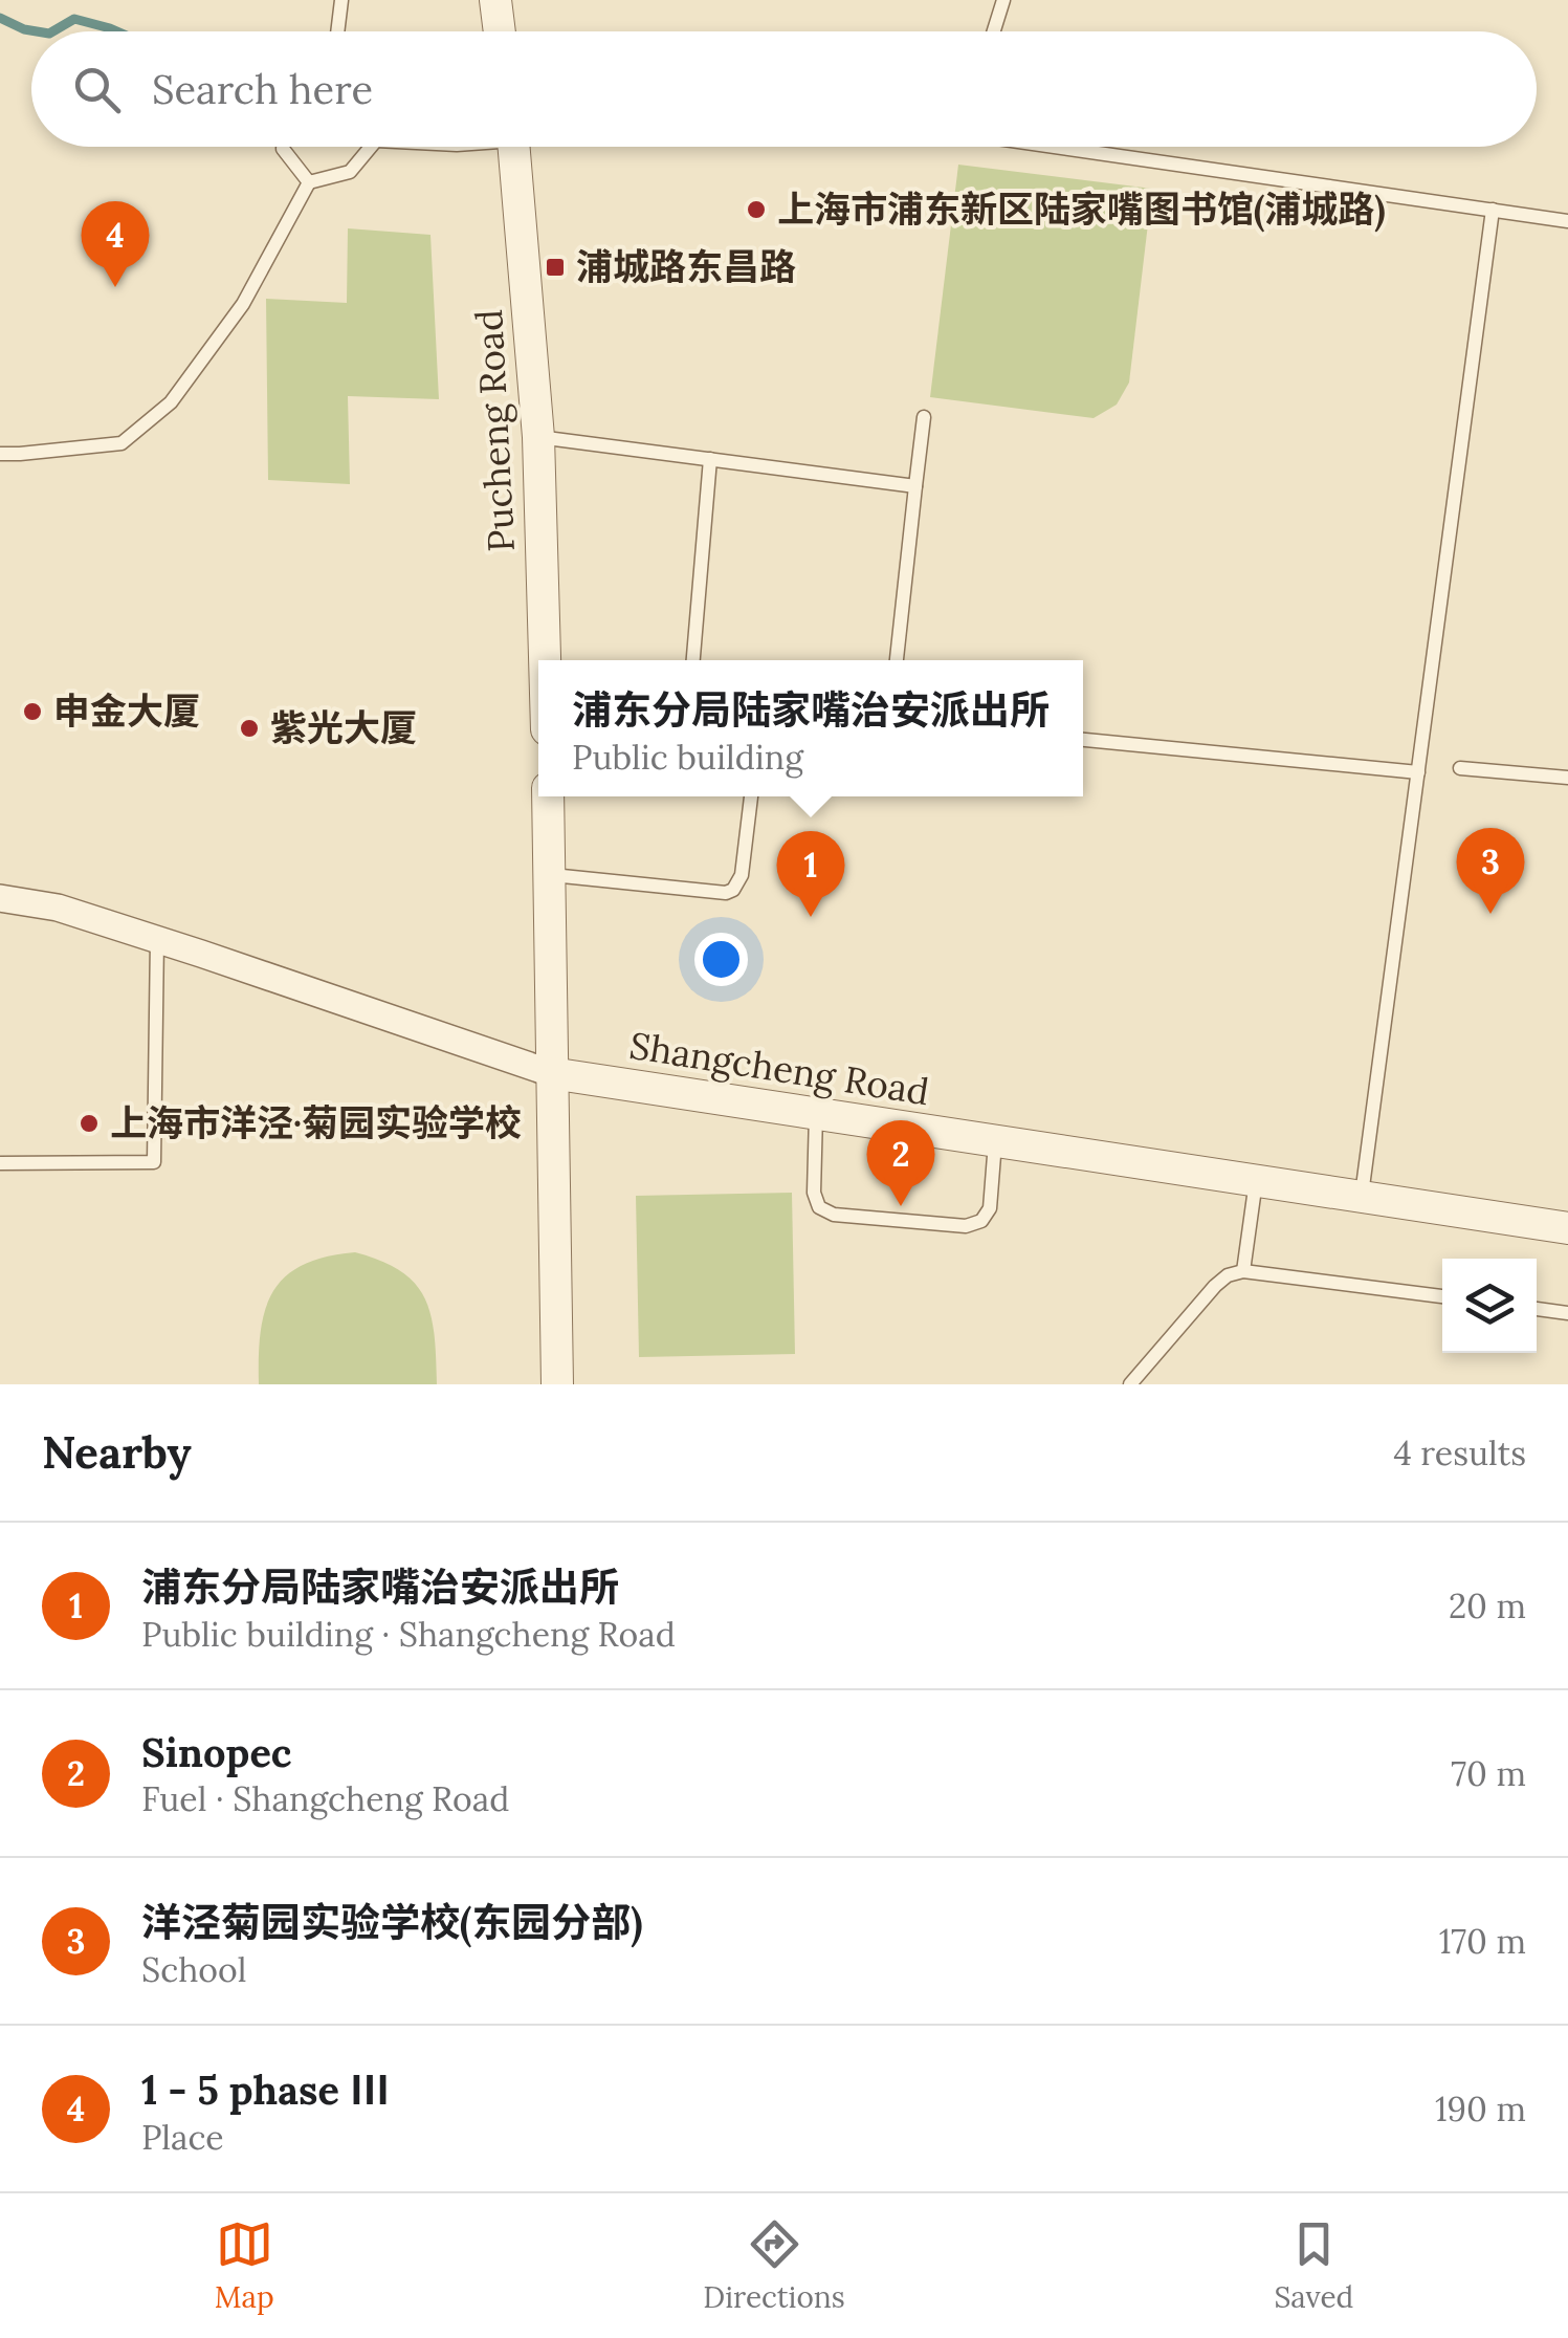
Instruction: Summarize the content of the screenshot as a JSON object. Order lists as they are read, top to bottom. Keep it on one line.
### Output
{"streets":{"street":["Pucheng Road","Shangcheng Road"]},"places":{"other":["上海市浦东新区陆家嘴图书馆(浦城路)","申金大厦","紫光大厦","上海市洋泾·菊园实验学校"],"transit":["浦城路东昌路"]},"page":{"search":"Search here","pins":["4","3","1","2"],"popup":["浦东分局陆家嘴治安派出所","Public building"],"heading":["Nearby","4 results"],"list":[{"mark":"1","name":"浦东分局陆家嘴治安派出所","note":"Public building · Shangcheng Road","value":"20 m"},{"mark":"2","name":"Sinopec","note":"Fuel · Shangcheng Road","value":"70 m"},{"mark":"3","name":"洋泾菊园实验学校(东园分部)","note":"School","value":"170 m"},{"mark":"4","name":"1 - 5 phase Ⅲ","note":"Place","value":"190 m"}],"nav":["Map","Directions","Saved"]}}
